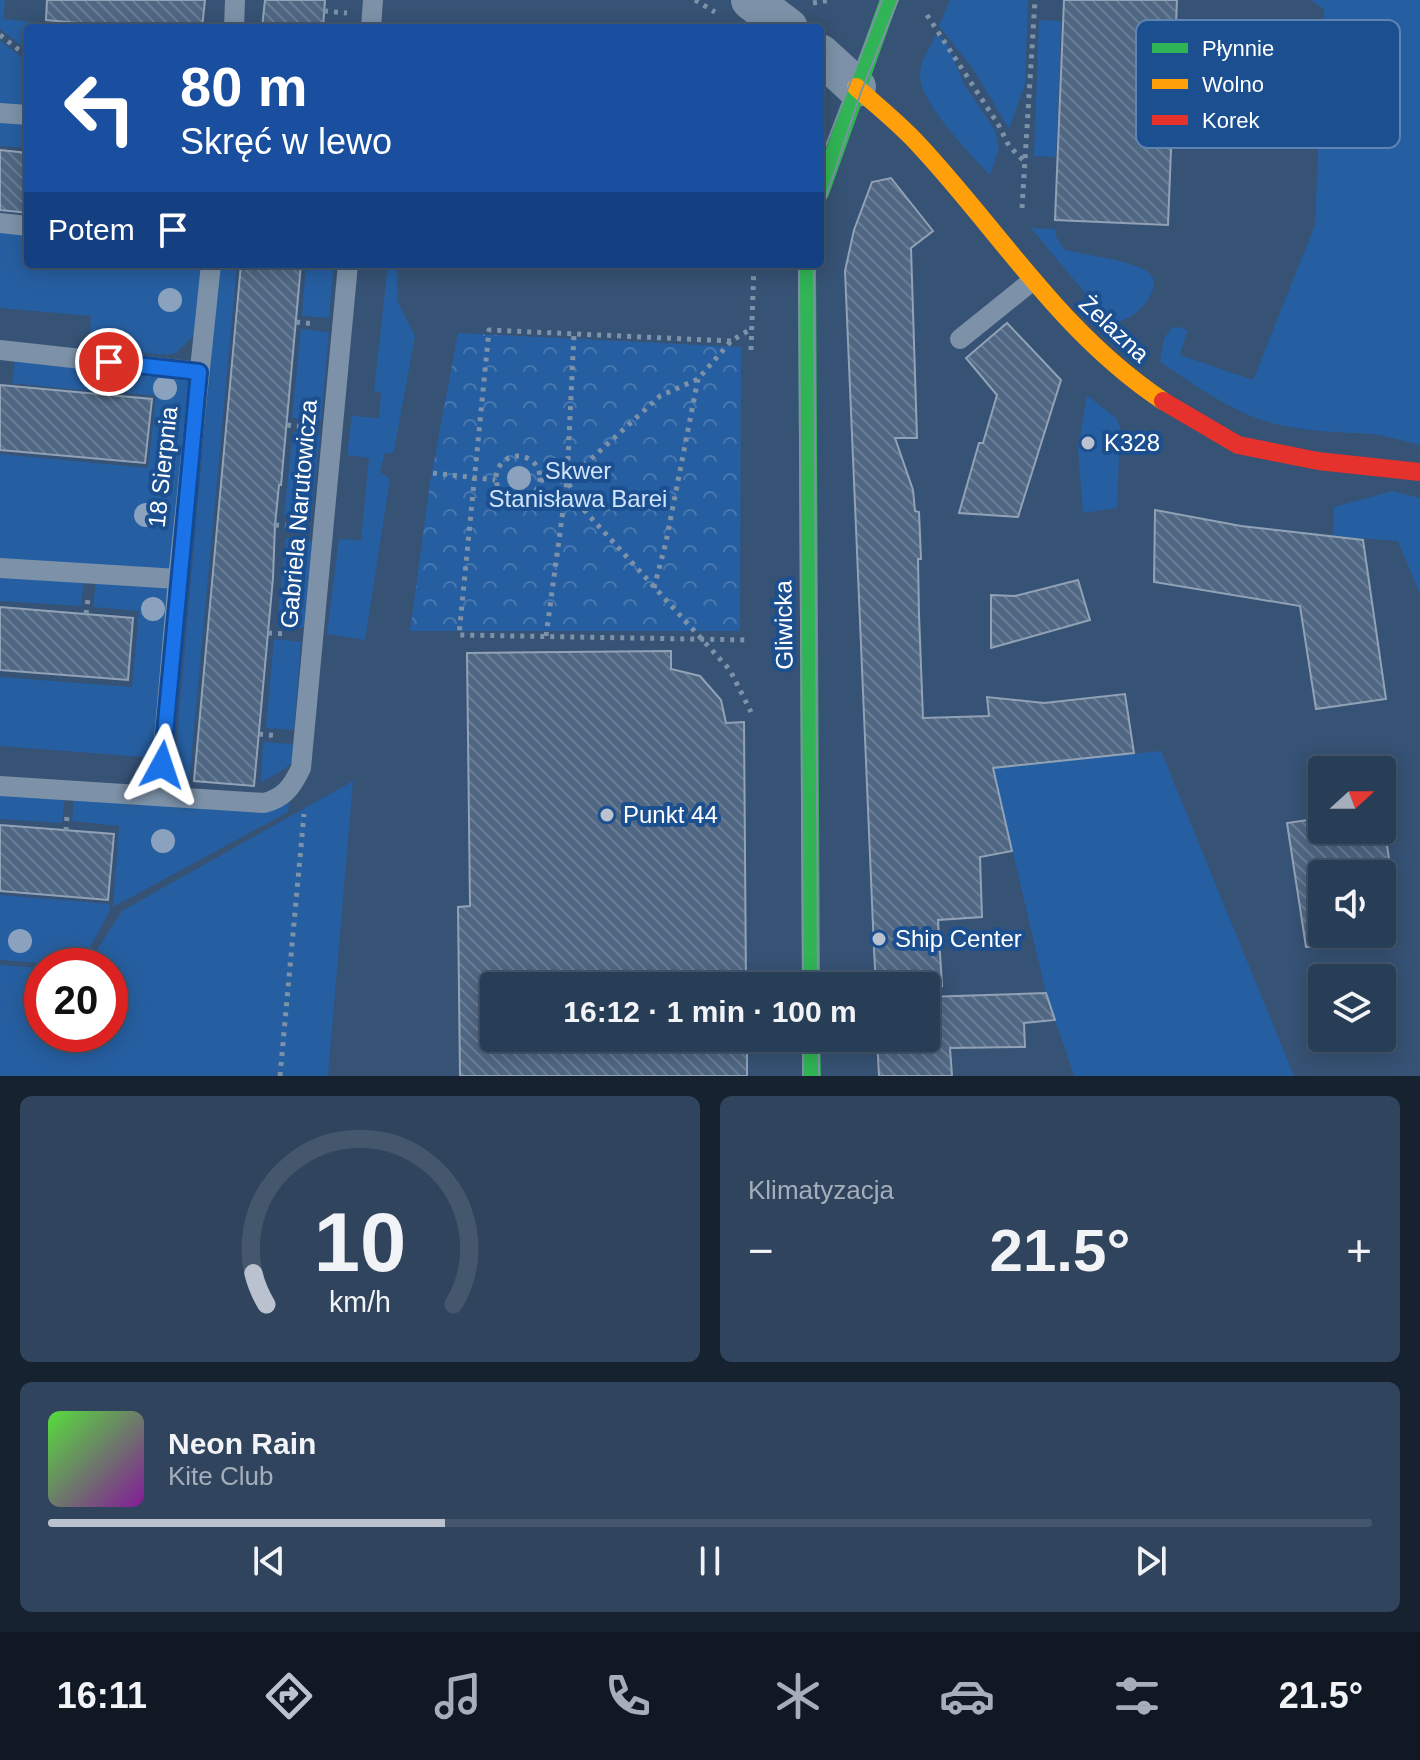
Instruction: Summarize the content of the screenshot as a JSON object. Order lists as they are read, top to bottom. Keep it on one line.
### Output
{"streets":{"street":["Żelazna","Gliwicka"],"lane":["18 Sierpnia","Gabriela Narutowicza"]},"crossings":[["18 Sierpnia","Gabriela Narutowicza"]],"parks":["Skwer Stanisława Barei"],"places":["K328","Punkt 44","Ship Center"],"legend":["Płynnie","Wolno","Korek"],"north":"right","page":{"turn":["80 m","Skręć w lewo"],"then":"Potem","limit":"20","trip":"16:12 · 1 min · 100 m","tile":"Klimatyzacja","heat":["−","21.5°","+"],"song":["Neon Rain","Kite Club"],"tabs":["16:11","21.5°"],"gauge":["10","km/h"]}}
